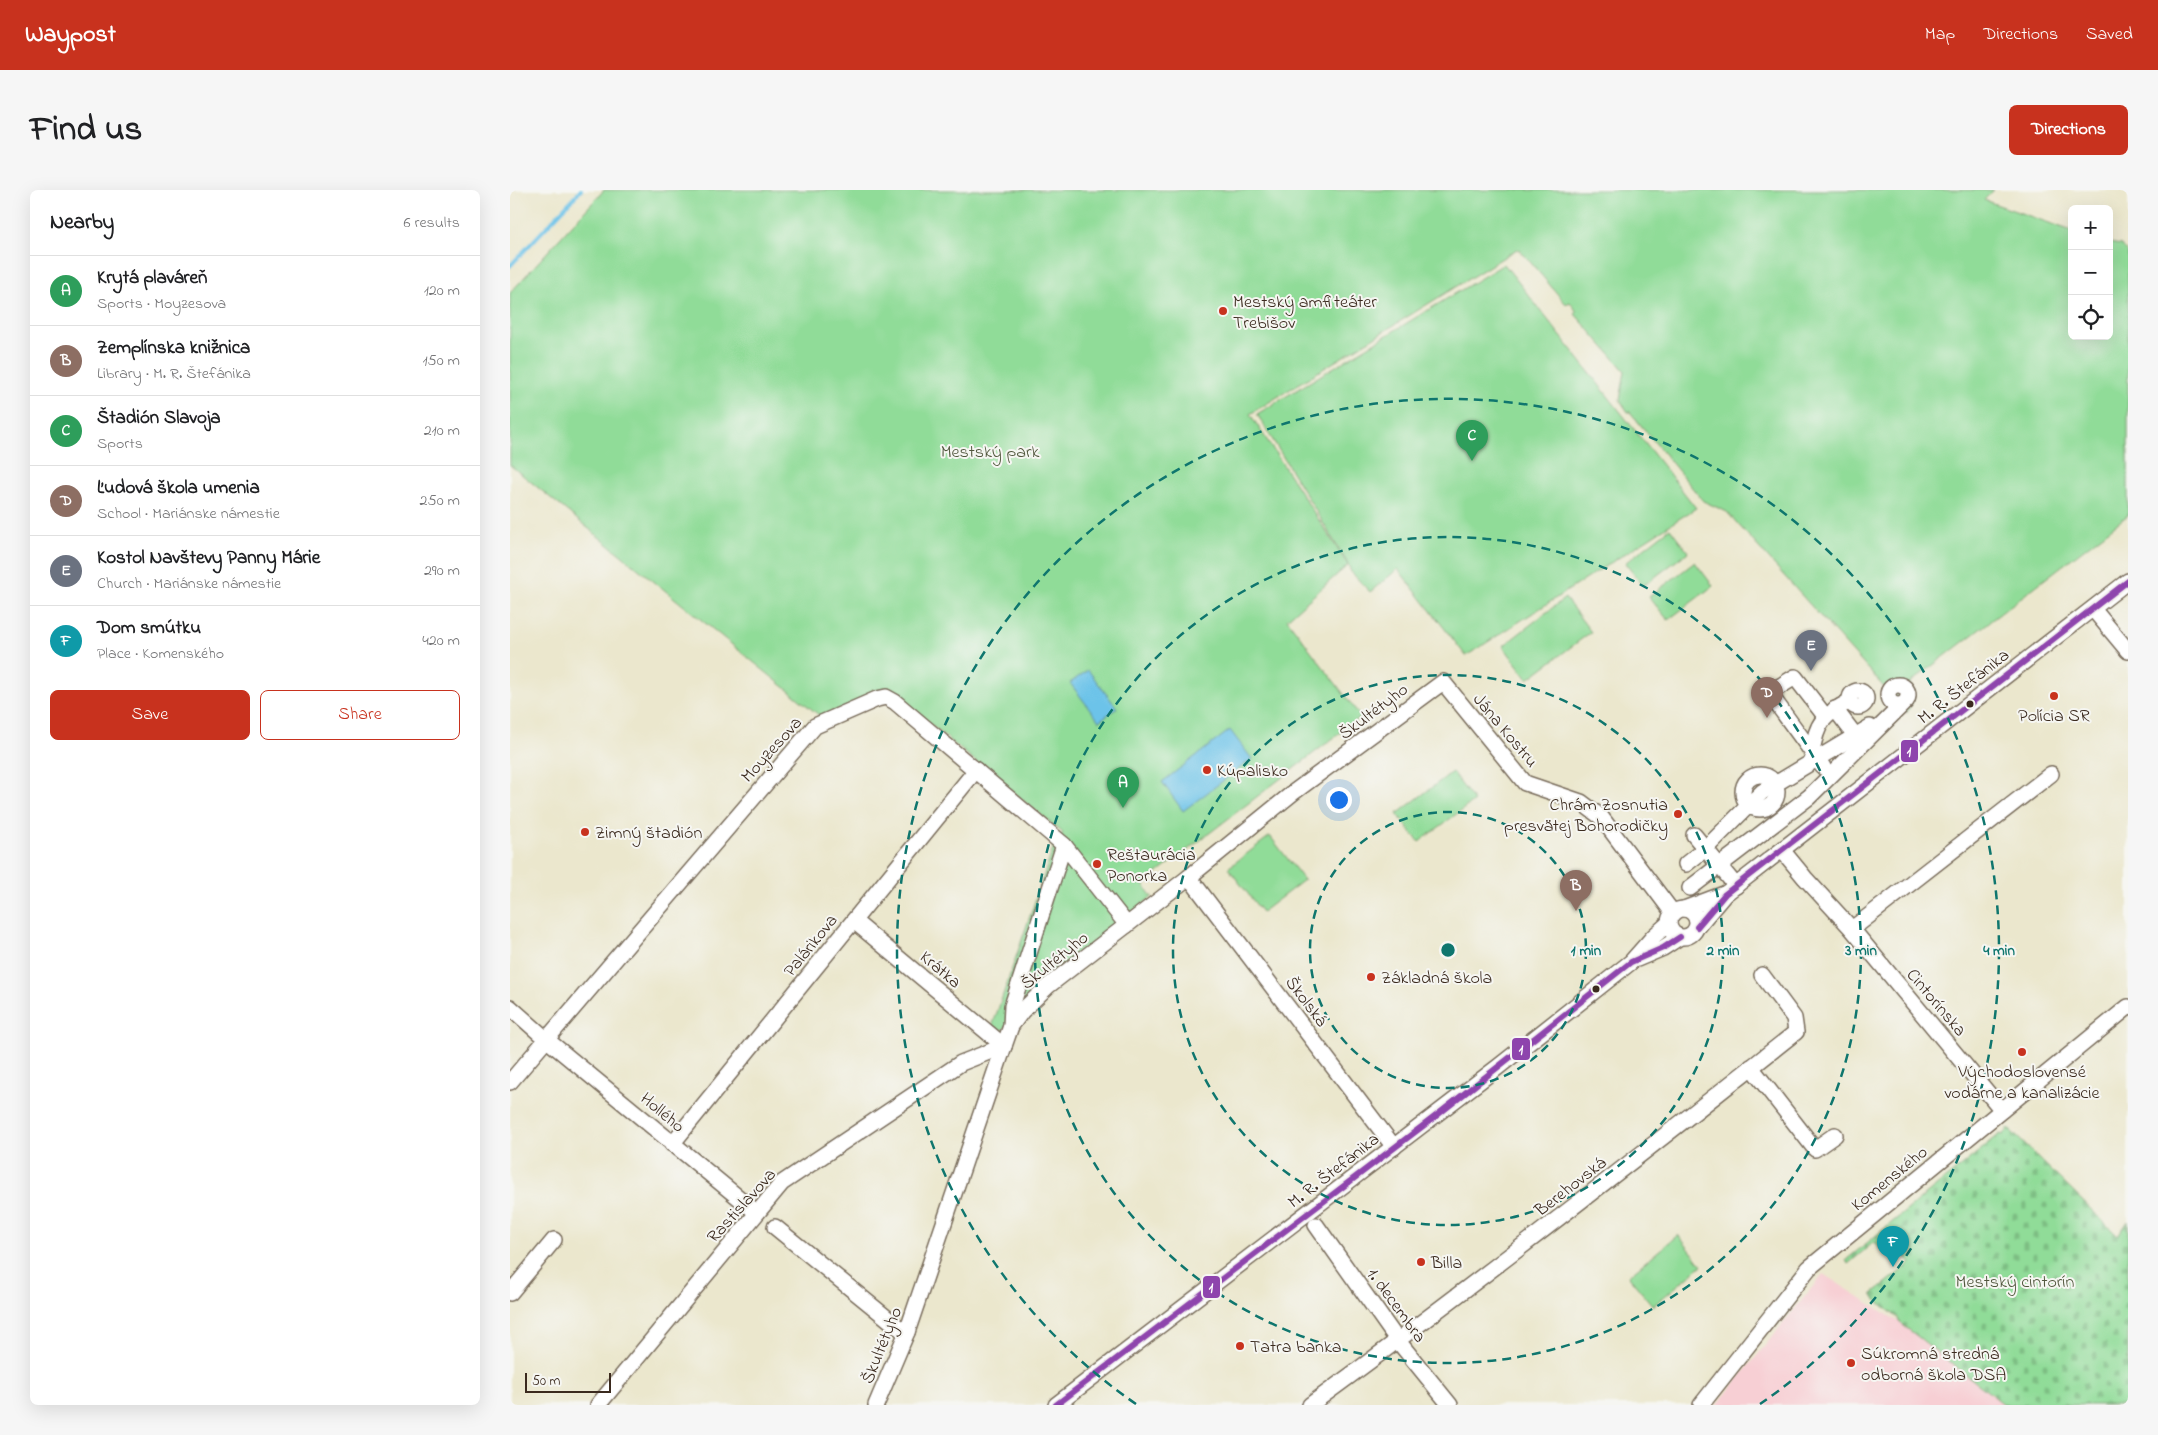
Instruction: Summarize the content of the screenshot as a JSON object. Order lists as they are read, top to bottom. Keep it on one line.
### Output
{"streets":{"street":["M. R. Štefánika","Škultétyho","Jána Kostru","Moyzesova","Palárikova","Krátka","Školská","Cintorínska","Hollého","Komenského","Berehovská","Rastislavova","1. decembra"]},"crossings":[["M. R. Štefánika","Jána Kostru"],["M. R. Štefánika","Školská"],["M. R. Štefánika","Cintorínska"],["Škultétyho","Jána Kostru"],["Škultétyho","Moyzesova"],["Škultétyho","Krátka"],["Škultétyho","Školská"],["Škultétyho","Rastislavova"],["Moyzesova","Palárikova"],["Moyzesova","Hollého"],["Palárikova","Krátka"],["Palárikova","Hollého"],["Krátka","Rastislavova"],["Cintorínska","Komenského"],["Hollého","Rastislavova"],["Berehovská","1. decembra"]],"parks":["Mestský park","Mestský cintorín"],"places":["Mestský amfiteáter Trebišov","Polícia SR","Kúpalisko","Chrám Zosnutia presvätej Bohorodičky","Zimný štadión","Reštaurácia Ponorka","Základná škola","Východoslovensé vodárne a kanalizácie","Billa","Tatra banka","Súkromná stredná odborná škola DSA"],"lines":["transit line 1"],"scale_bar":"50 m","page":{"header":"Waypost","nav":["Map","Directions","Saved"],"title":"Find us","buttons":["Directions",["Save","Share"]],"heading":["Nearby","6 results"],"map_buttons":["+","−"],"list":[{"mark":"A","name":"Krytá plaváreň","note":"Sports · Moyzesova","value":"120 m"},{"mark":"B","name":"Zemplínska knižnica","note":"Library · M. R. Štefánika","value":"150 m"},{"mark":"C","name":"Štadión Slavoja","note":"Sports","value":"210 m"},{"mark":"D","name":"Ľudová škola umenia","note":"School · Mariánske námestie","value":"250 m"},{"mark":"E","name":"Kostol Navštevy Panny Márie","note":"Church · Mariánske námestie","value":"290 m"},{"mark":"F","name":"Dom smútku","note":"Place · Komenského","value":"420 m"}],"pins":["C","E","D","A","B","F"],"scale":"50 m"},"rings":["1 min","2 min","3 min","4 min"]}
